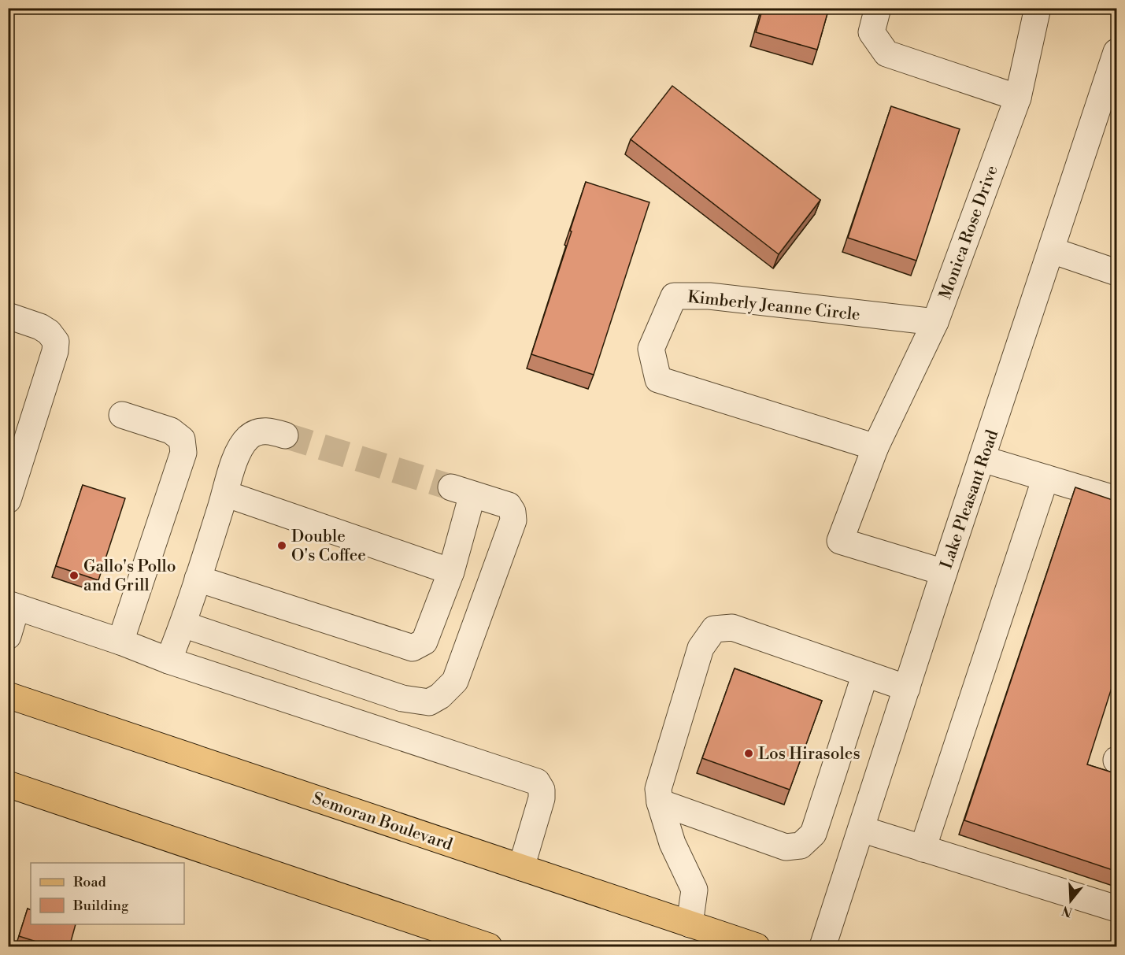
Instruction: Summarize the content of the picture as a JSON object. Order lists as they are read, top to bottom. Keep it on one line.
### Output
{"streets":{"main road":["Semoran Boulevard"],"street":["Monica Rose Drive","Kimberly Jeanne Circle","Lake Pleasant Road"]},"crossings":[["Monica Rose Drive","Kimberly Jeanne Circle"],["Monica Rose Drive","Lake Pleasant Road"]],"places":["Double O's Coffee","Gallo's Pollo and Grill","Los Hirasoles"],"legend":["Road","Building"],"north":"bottom"}
